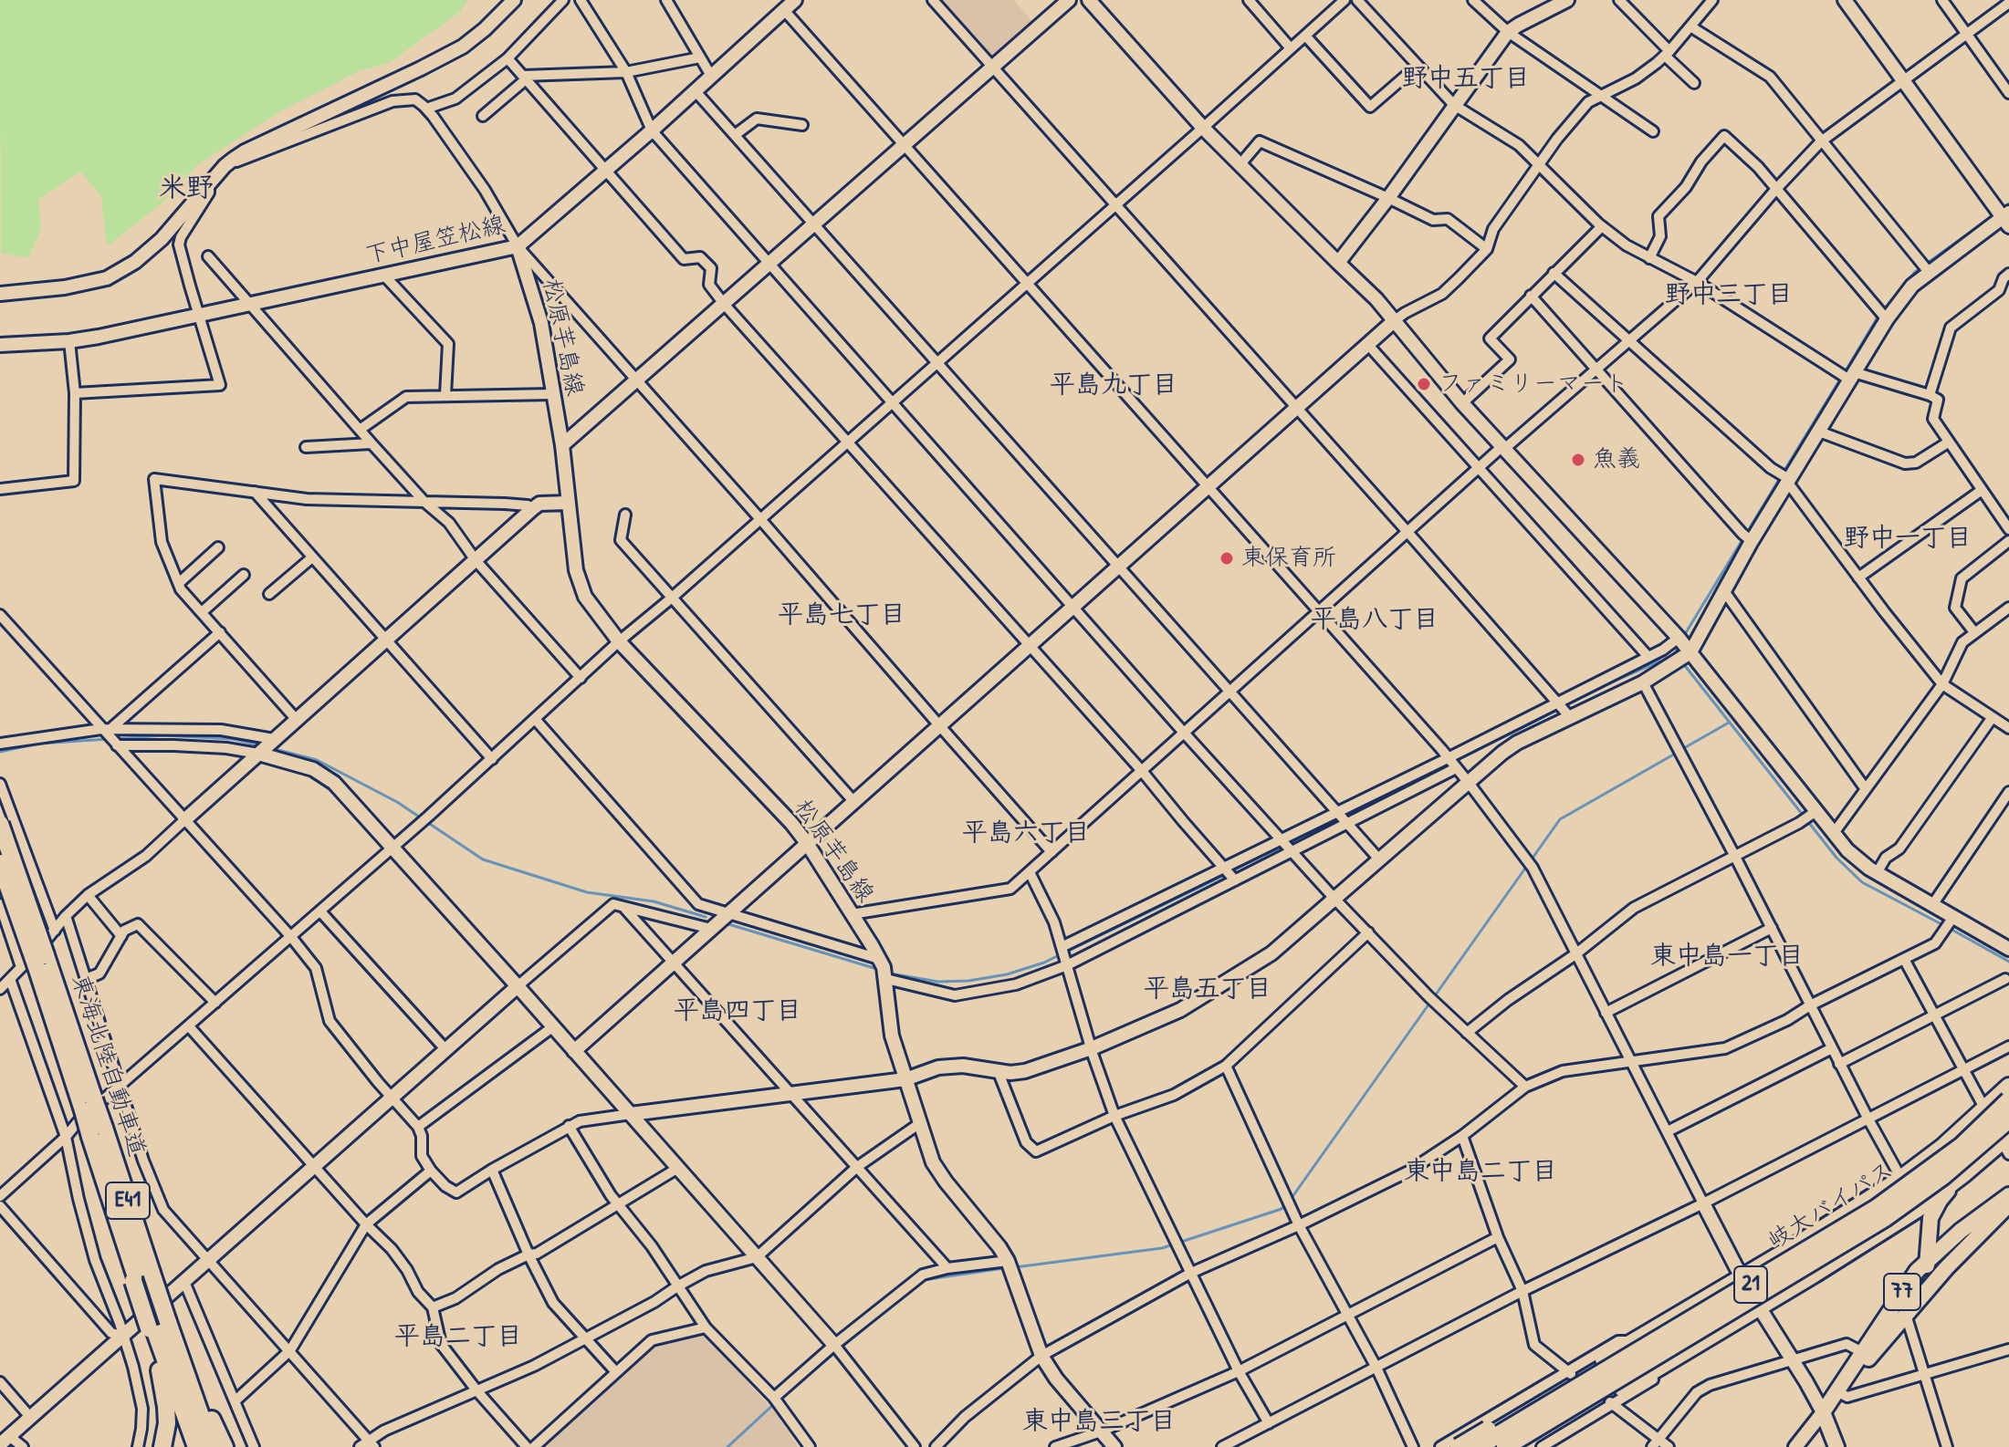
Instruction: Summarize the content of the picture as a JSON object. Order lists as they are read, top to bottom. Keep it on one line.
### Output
{"streets":{"highway":["東海北陸自動車道","E41","岐大バイパス","21"],"main road":["77"],"street":["下中屋笠松線","松原芋島線"]},"crossings":[["下中屋笠松線","松原芋島線"]],"districts":["野中五丁目","米野","野中三丁目","平島九丁目","野中一丁目","平島七丁目","平島八丁目","平島六丁目","東中島一丁目","平島五丁目","平島四丁目","東中島二丁目","平島二丁目","東中島三丁目"],"places":["ファミリーマート","魚義","東保育所"]}
